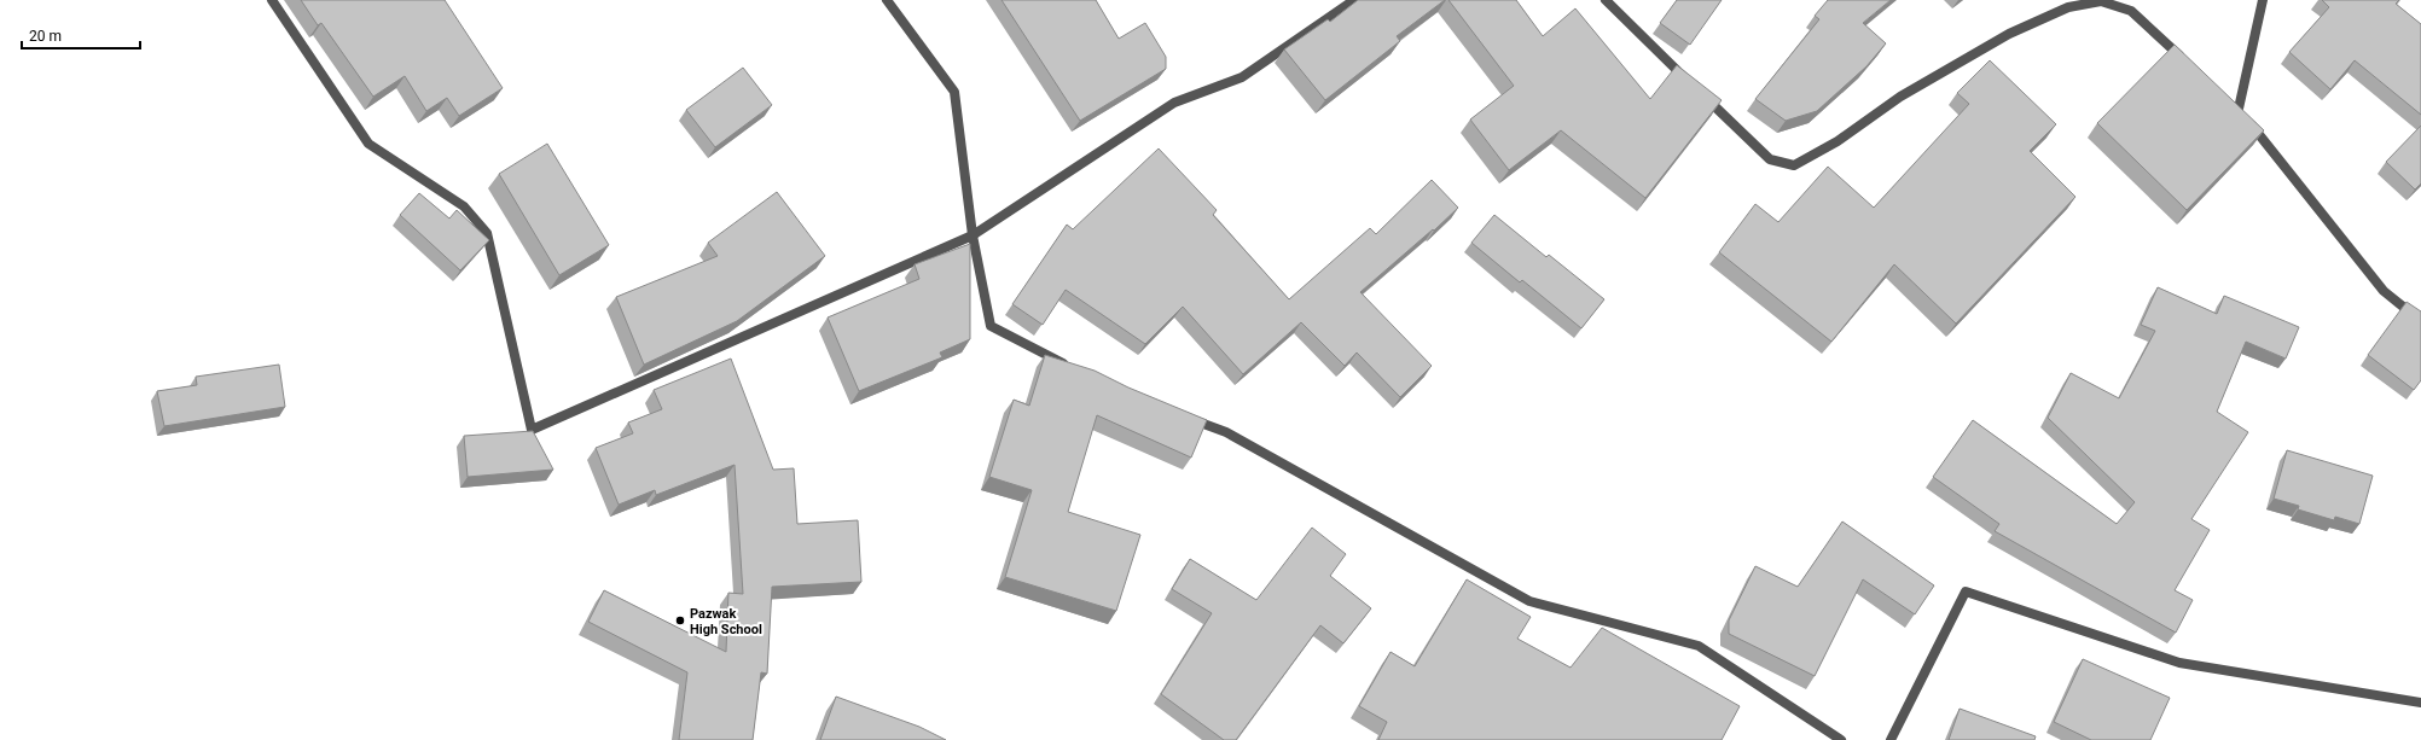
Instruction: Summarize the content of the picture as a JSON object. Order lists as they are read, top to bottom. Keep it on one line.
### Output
{"places":["Pazwak High School"],"scale_bar":"20 m"}
